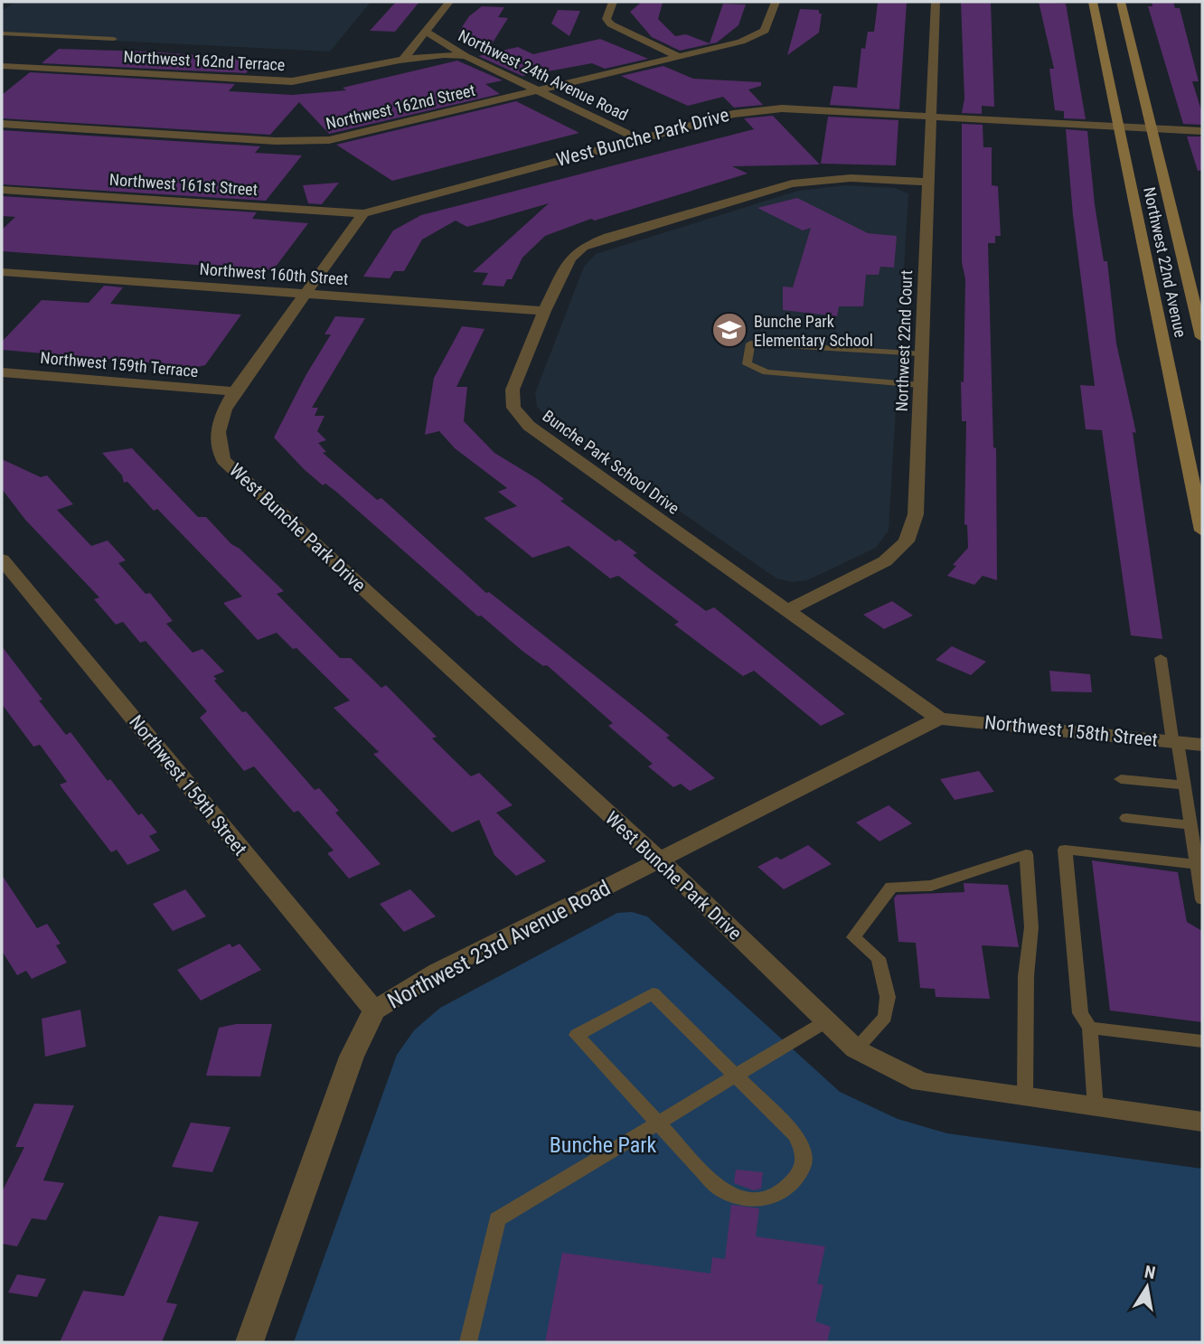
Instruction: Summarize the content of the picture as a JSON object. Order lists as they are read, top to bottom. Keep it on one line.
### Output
{"streets":{"main road":["Northwest 22nd Avenue"],"street":["Northwest 162nd Terrace","Northwest 24th Avenue Road","Northwest 162nd Street","West Bunche Park Drive","Northwest 161st Street","Northwest 160th Street","Northwest 22nd Court","Northwest 159th Terrace","Bunche Park School Drive","Northwest 158th Street","Northwest 159th Street","Northwest 23rd Avenue Road"]},"crossings":[["Northwest 162nd Terrace","Northwest 24th Avenue Road"],["Northwest 24th Avenue Road","Northwest 162nd Street"],["Northwest 24th Avenue Road","West Bunche Park Drive"],["West Bunche Park Drive","Northwest 161st Street"],["West Bunche Park Drive","Northwest 22nd Avenue"],["West Bunche Park Drive","Northwest 160th Street"],["West Bunche Park Drive","Northwest 22nd Court"],["West Bunche Park Drive","Northwest 159th Terrace"],["West Bunche Park Drive","Northwest 23rd Avenue Road"],["Northwest 160th Street","Bunche Park School Drive"],["Northwest 22nd Court","Bunche Park School Drive"],["Bunche Park School Drive","Northwest 158th Street"],["Bunche Park School Drive","Northwest 23rd Avenue Road"],["Northwest 158th Street","Northwest 23rd Avenue Road"],["Northwest 159th Street","Northwest 23rd Avenue Road"]],"parks":["Bunche Park"],"places":{"school or university":["Bunche Park Elementary School"]},"north":"top"}
